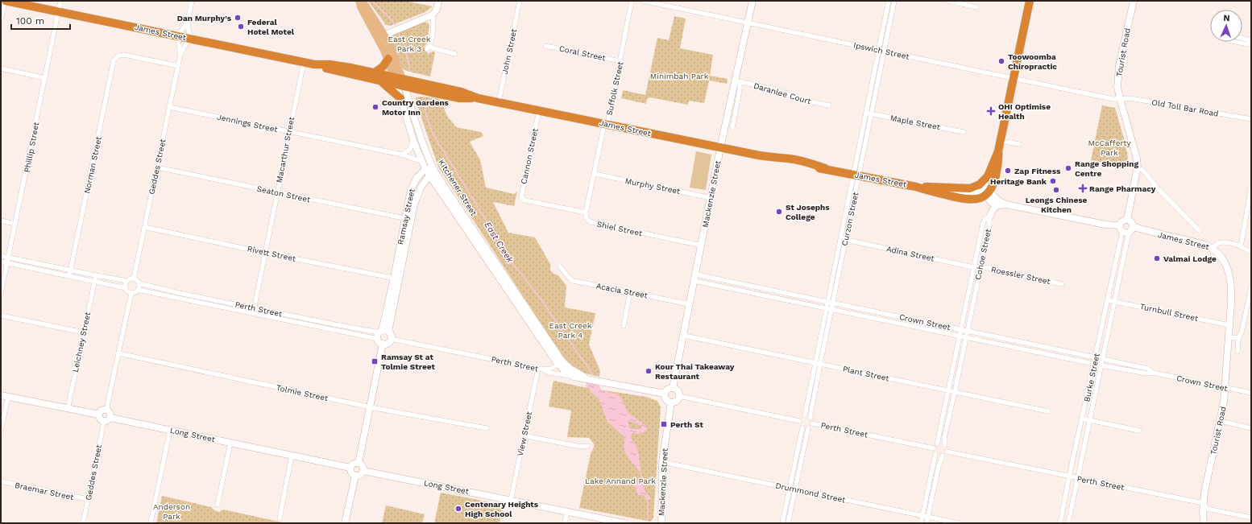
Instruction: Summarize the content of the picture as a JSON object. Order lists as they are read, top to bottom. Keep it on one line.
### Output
{"streets":{"highway":["James Street"],"main road":["Kitchener Street"],"street":["Ipswich Street","John Street","Tourist Road","Coral Street","Suffolk Street","Daranlee Court","Old Toll Bar Road","Maple Street","Jennings Street","Phillip Street","Macarthur Street","Cannon Street","Norman Street","Geddes Street","Murphy Street","Seaton Street","Mackenzie Street","Ramsay Street","Curzon Street","Shiel Street","Rivett Street","Adina Street","Cohoe Street","Roessler Street","Acacia Street","Perth Street","Turnbull Street","Crown Street","Leichney Street","Plant Street","Burke Street","Tolmie Street","View Street","Long Street","Braemar Street","Drummond Street"]},"crossings":[["James Street","John Street"],["James Street","Tourist Road"],["James Street","Suffolk Street"],["James Street","Phillip Street"],["James Street","Macarthur Street"],["James Street","Cannon Street"],["James Street","Geddes Street"],["James Street","Kitchener Street"],["James Street","Mackenzie Street"],["James Street","Curzon Street"],["Ipswich Street","Tourist Road"],["Ipswich Street","Old Toll Bar Road"],["Ipswich Street","Mackenzie Street"],["Ipswich Street","Curzon Street"],["Tourist Road","Old Toll Bar Road"],["Tourist Road","Perth Street"],["Tourist Road","Turnbull Street"],["Tourist Road","Crown Street"],["Coral Street","Suffolk Street"],["Suffolk Street","Cannon Street"],["Suffolk Street","Murphy Street"],["Suffolk Street","Shiel Street"],["Daranlee Court","Mackenzie Street"],["Maple Street","Curzon Street"],["Jennings Street","Macarthur Street"],["Jennings Street","Geddes Street"],["Jennings Street","Kitchener Street"],["Macarthur Street","Seaton Street"],["Macarthur Street","Rivett Street"],["Macarthur Street","Perth Street"],["Cannon Street","Shiel Street"],["Norman Street","Geddes Street"],["Geddes Street","Seaton Street"],["Geddes Street","Rivett Street"],["Geddes Street","Perth Street"],["Geddes Street","Long Street"],["Geddes Street","Braemar Street"],["Murphy Street","Mackenzie Street"],["Kitchener Street","Ramsay Street"],["Kitchener Street","Perth Street"],["Seaton Street","Ramsay Street"],["Mackenzie Street","Shiel Street"],["Mackenzie Street","Acacia Street"],["Mackenzie Street","Perth Street"],["Mackenzie Street","Crown Street"],["Mackenzie Street","Plant Street"],["Mackenzie Street","Drummond Street"],["Ramsay Street","Rivett Street"],["Ramsay Street","Perth Street"],["Ramsay Street","Tolmie Street"],["Ramsay Street","Long Street"],["Curzon Street","Adina Street"],["Curzon Street","Perth Street"],["Curzon Street","Crown Street"],["Curzon Street","Plant Street"],["Adina Street","Cohoe Street"],["Adina Street","Roessler Street"],["Cohoe Street","Roessler Street"],["Cohoe Street","Perth Street"],["Cohoe Street","Crown Street"],["Cohoe Street","Plant Street"],["Perth Street","Burke Street"],["Perth Street","View Street"],["Turnbull Street","Burke Street"],["Crown Street","Burke Street"],["View Street","Long Street"]],"water":["East Creek"],"parks":["East Creek Park 3","Minimbah Park","McCafferty Park","East Creek Park 4","Lake Annand Park","Anderson Park"],"places":{"other":["Dan Murphy's","Federal Hotel Motel","Toowoomba Chiropractic","Country Gardens Motor Inn","Range Shopping Centre","Zap Fitness","Heritage Bank","Leongs Chinese Kitchen","St Josephs College","Valmai Lodge","Kour Thai Takeaway Restaurant","Centenary Heights High School"],"health":["OH! Optimise Health","Range Pharmacy"],"transit":["Ramsay St at Tolmie Street","Perth St"]},"scale_bar":"100 m","north":"top"}
